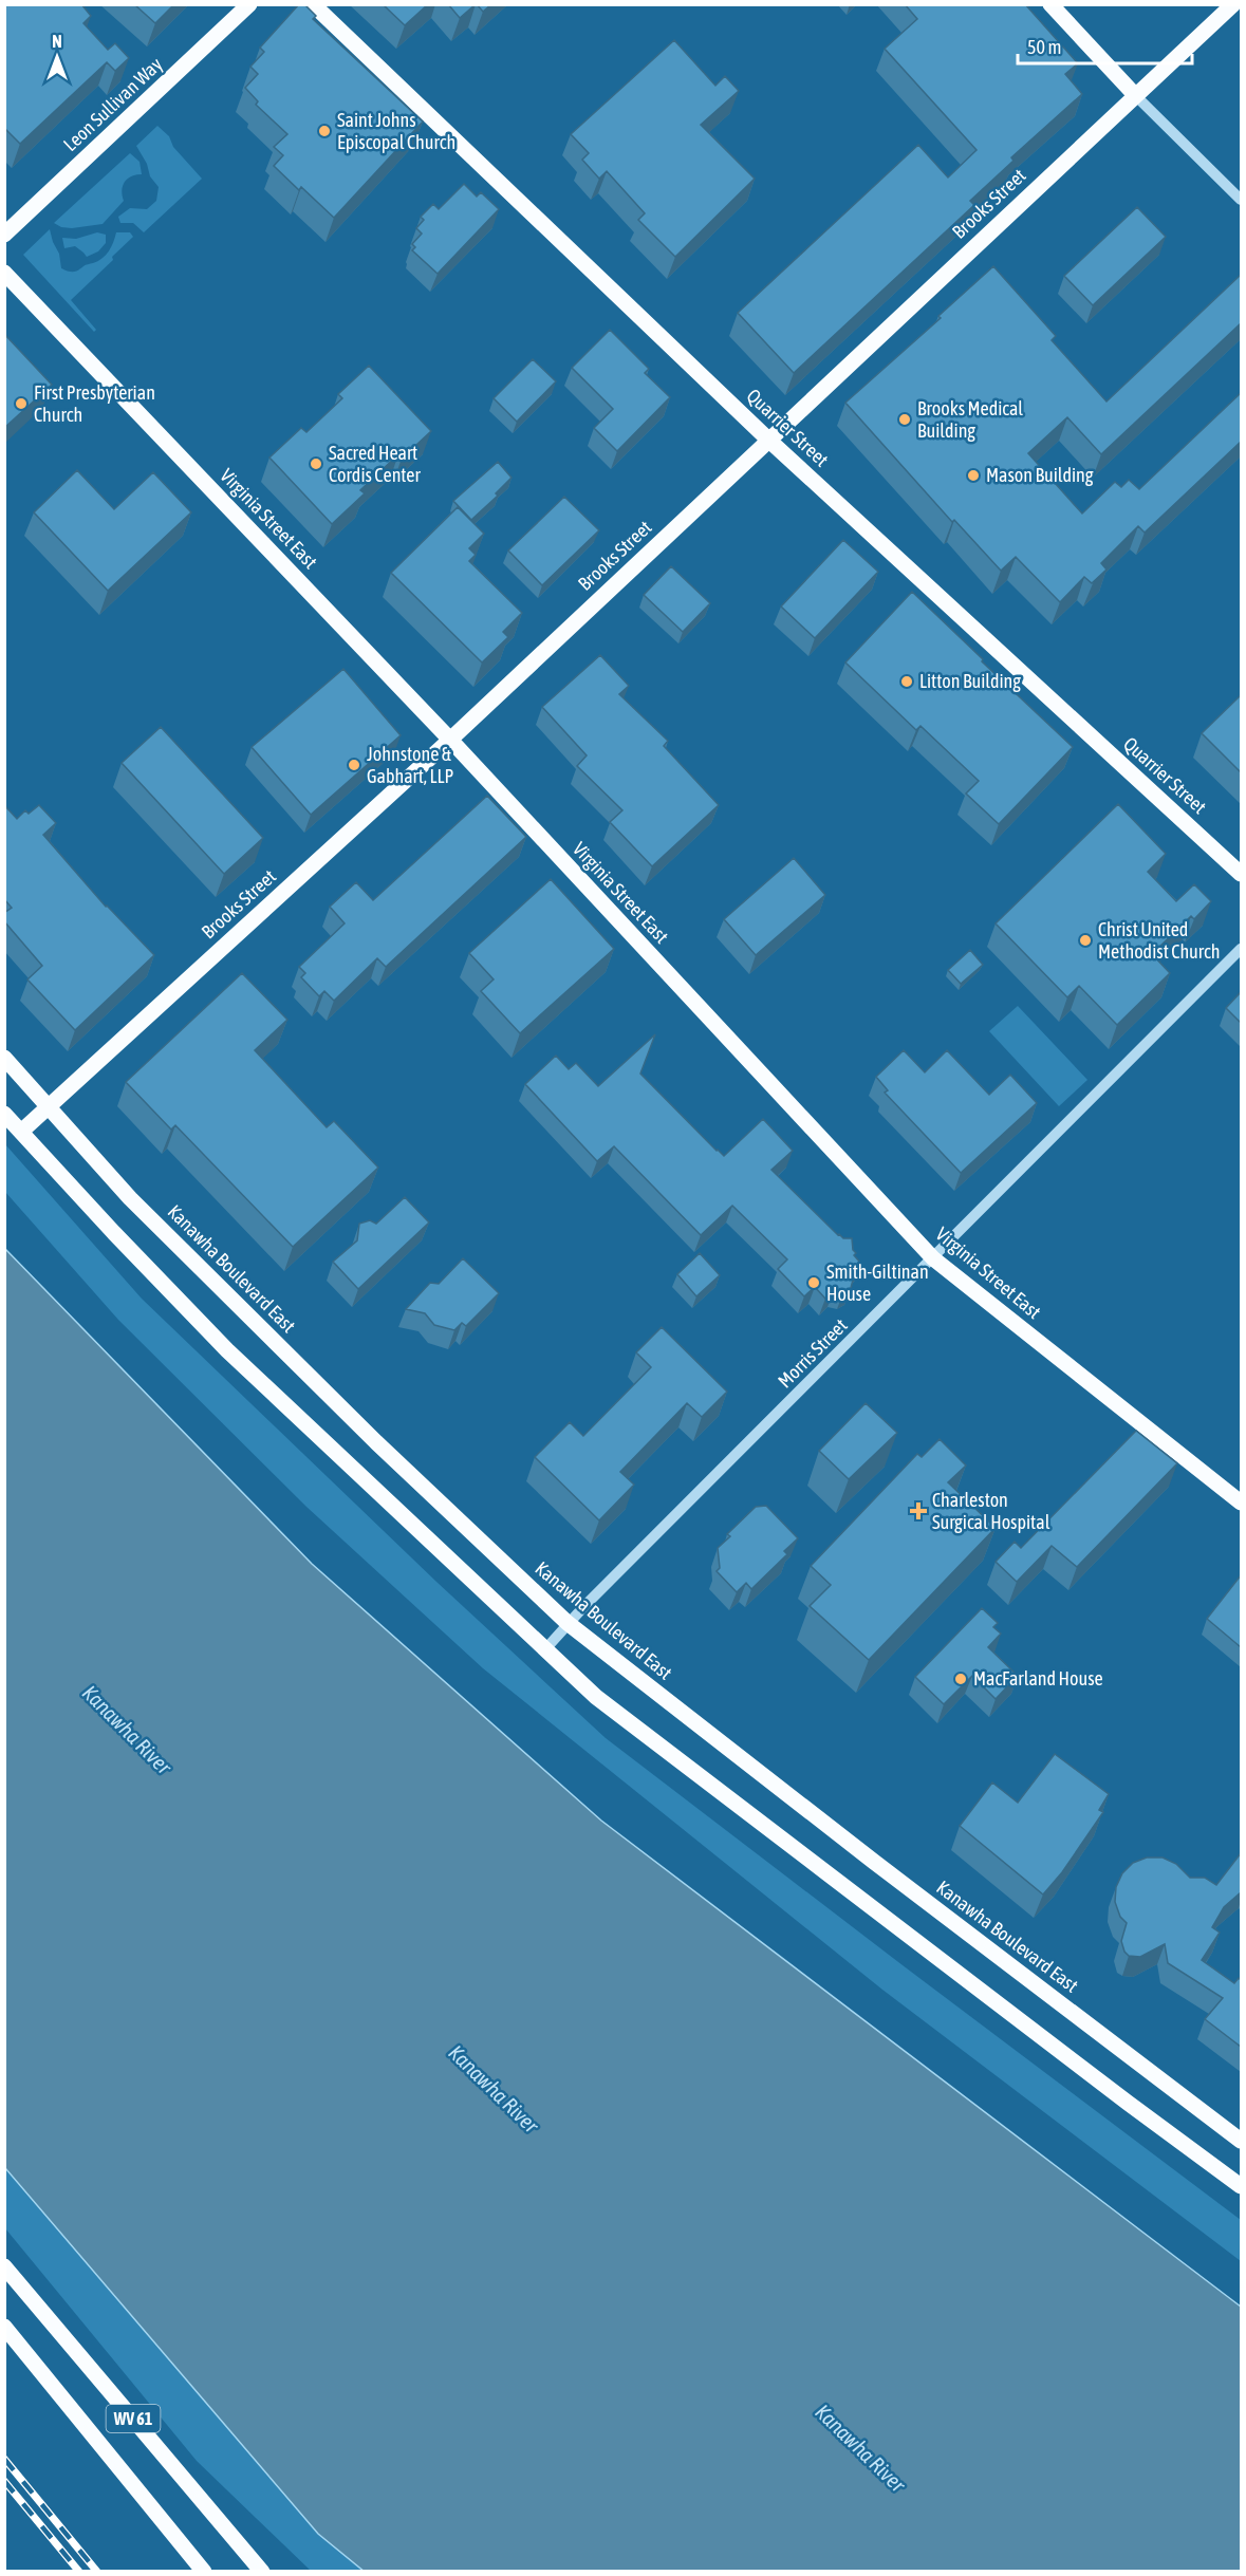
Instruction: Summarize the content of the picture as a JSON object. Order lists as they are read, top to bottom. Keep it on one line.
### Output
{"streets":{"main road":["Leon Sullivan Way","Brooks Street","Quarrier Street","Virginia Street East","Kanawha Boulevard East","WV 61"],"street":["Morris Street"]},"crossings":[["Brooks Street","Quarrier Street"],["Brooks Street","Virginia Street East"],["Brooks Street","Kanawha Boulevard East"],["Virginia Street East","Morris Street"],["Kanawha Boulevard East","Morris Street"]],"water":["Kanawha River"],"places":{"other":["Saint Johns Episcopal Church","First Presbyterian Church","Brooks Medical Building","Sacred Heart Cordis Center","Mason Building","Litton Building","Johnstone & Gabhart, LLP","Christ United Methodist Church","Smith-Giltinan House","MacFarland House"],"health":["Charleston Surgical Hospital"]},"scale_bar":"50 m","north":"top"}
